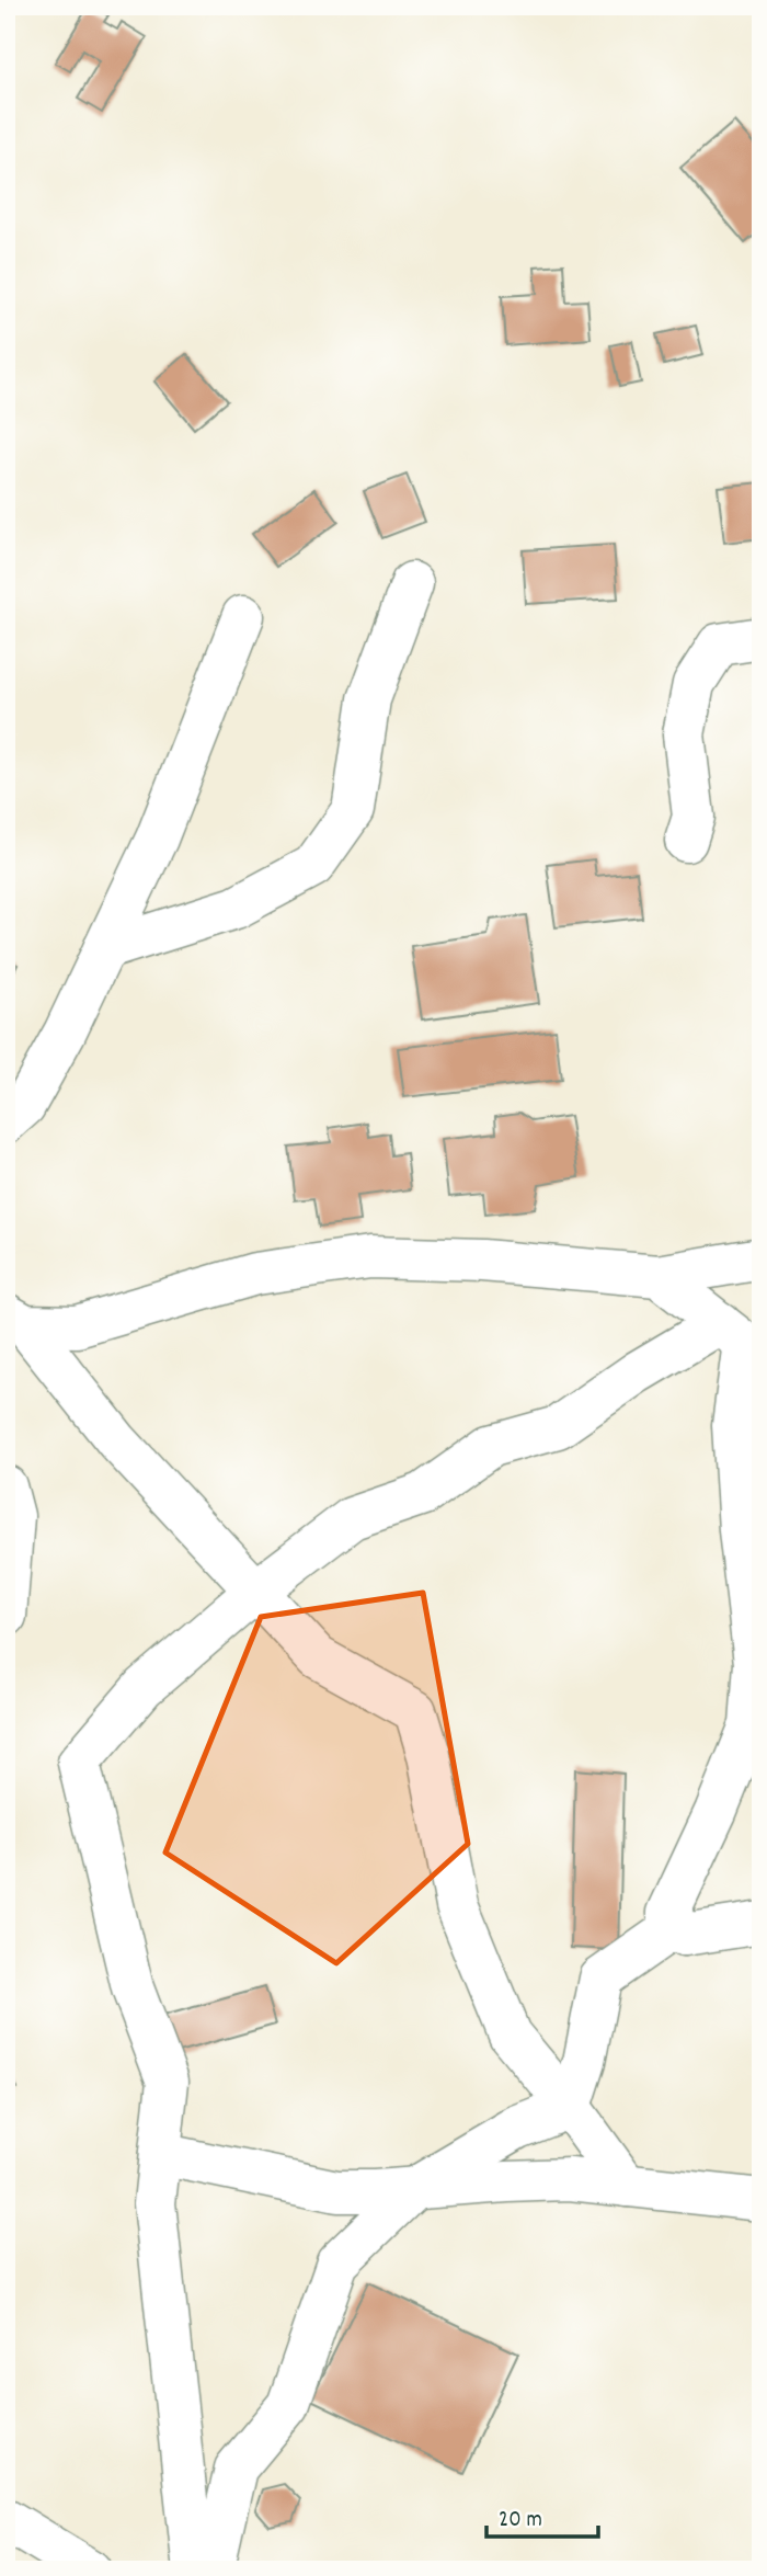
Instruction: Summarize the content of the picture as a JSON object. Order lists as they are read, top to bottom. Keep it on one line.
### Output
{"scale_bar":"20 m"}
